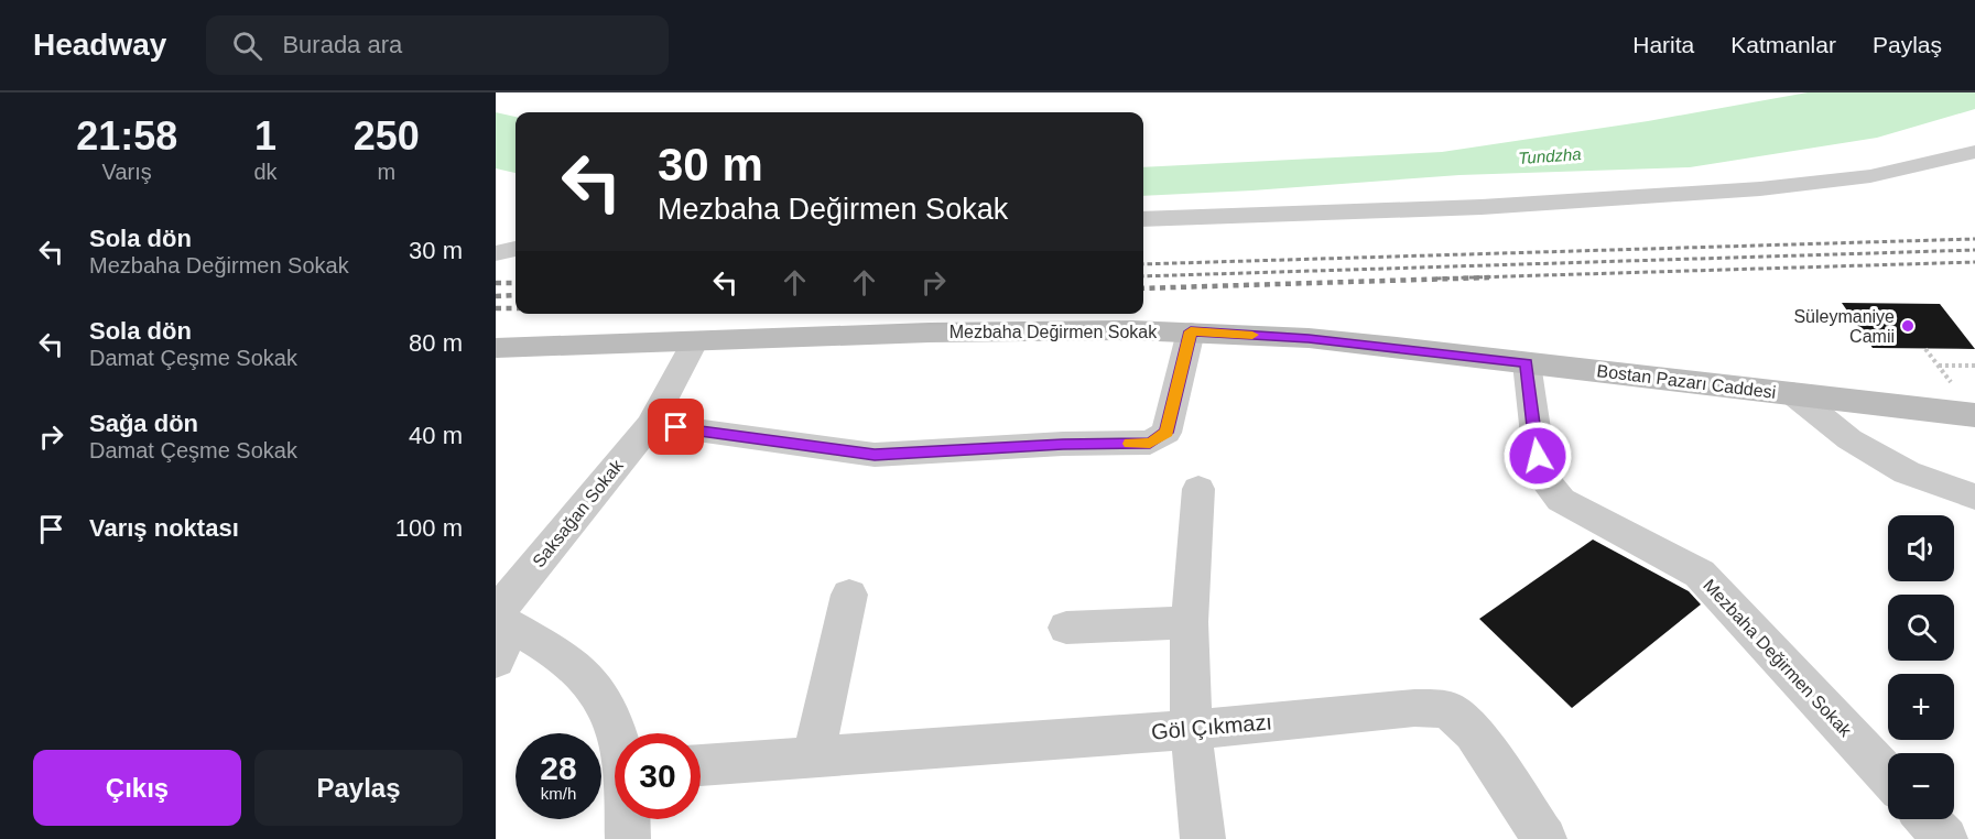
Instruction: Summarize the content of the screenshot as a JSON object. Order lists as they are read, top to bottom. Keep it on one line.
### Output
{"streets":{"main road":["Mezbaha Değirmen Sokak","Bostan Pazarı Caddesi"],"street":["Saksağan Sokak","Göl Çıkmazı"]},"crossings":[["Mezbaha Değirmen Sokak","Bostan Pazarı Caddesi"],["Mezbaha Değirmen Sokak","Saksağan Sokak"]],"water":["Tundzha"],"places":["Süleymaniye Camii"],"page":{"header":"Headway","search":"Burada ara","nav":["Harita","Katmanlar","Paylaş"],"eta":["21:58","Varış","1","dk","250","m"],"turn":["30 m","Mezbaha Değirmen Sokak"],"list":[{"name":"Sola dön","note":"Mezbaha Değirmen Sokak","value":"30 m"},{"name":"Sola dön","note":"Damat Çeşme Sokak","value":"80 m"},{"name":"Sağa dön","note":"Damat Çeşme Sokak","value":"40 m"},{"name":"Varış noktası","value":"100 m"}],"map_buttons":["+","−"],"speed":"28 km/h","limit":"30","buttons":["Çıkış","Paylaş"]}}
